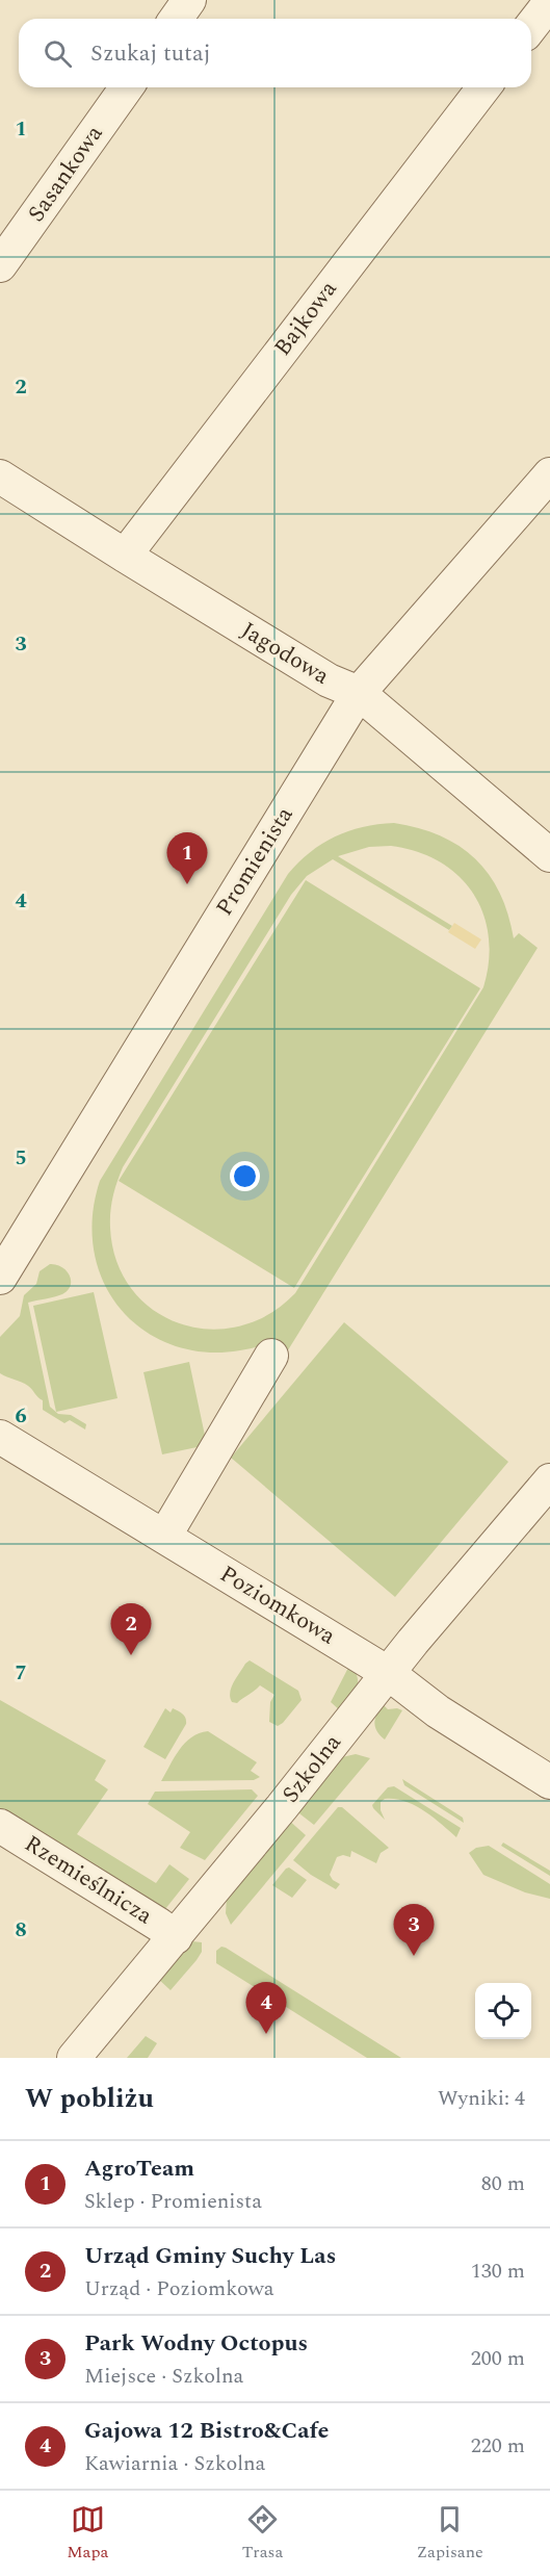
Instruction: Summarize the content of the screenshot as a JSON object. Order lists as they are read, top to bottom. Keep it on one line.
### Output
{"streets":{"street":["Sasankowa","Bajkowa","Jagodowa","Promienista","Poziomkowa","Szkolna","Rzemieślnicza"]},"crossings":[["Bajkowa","Jagodowa"],["Jagodowa","Promienista"],["Poziomkowa","Szkolna"],["Szkolna","Rzemieślnicza"]],"page":{"search":"Szukaj tutaj","pins":["1","2","3","4"],"heading":["W pobliżu","Wyniki: 4"],"list":[{"mark":"1","name":"AgroTeam","note":"Sklep · Promienista","value":"80 m"},{"mark":"2","name":"Urząd Gminy Suchy Las","note":"Urząd · Poziomkowa","value":"130 m"},{"mark":"3","name":"Park Wodny Octopus","note":"Miejsce · Szkolna","value":"200 m"},{"mark":"4","name":"Gajowa 12 Bistro&Cafe","note":"Kawiarnia · Szkolna","value":"220 m"}],"nav":["Mapa","Trasa","Zapisane"]},"grid":{"rows":["1","2","3","4","5","6","7","8"]}}
